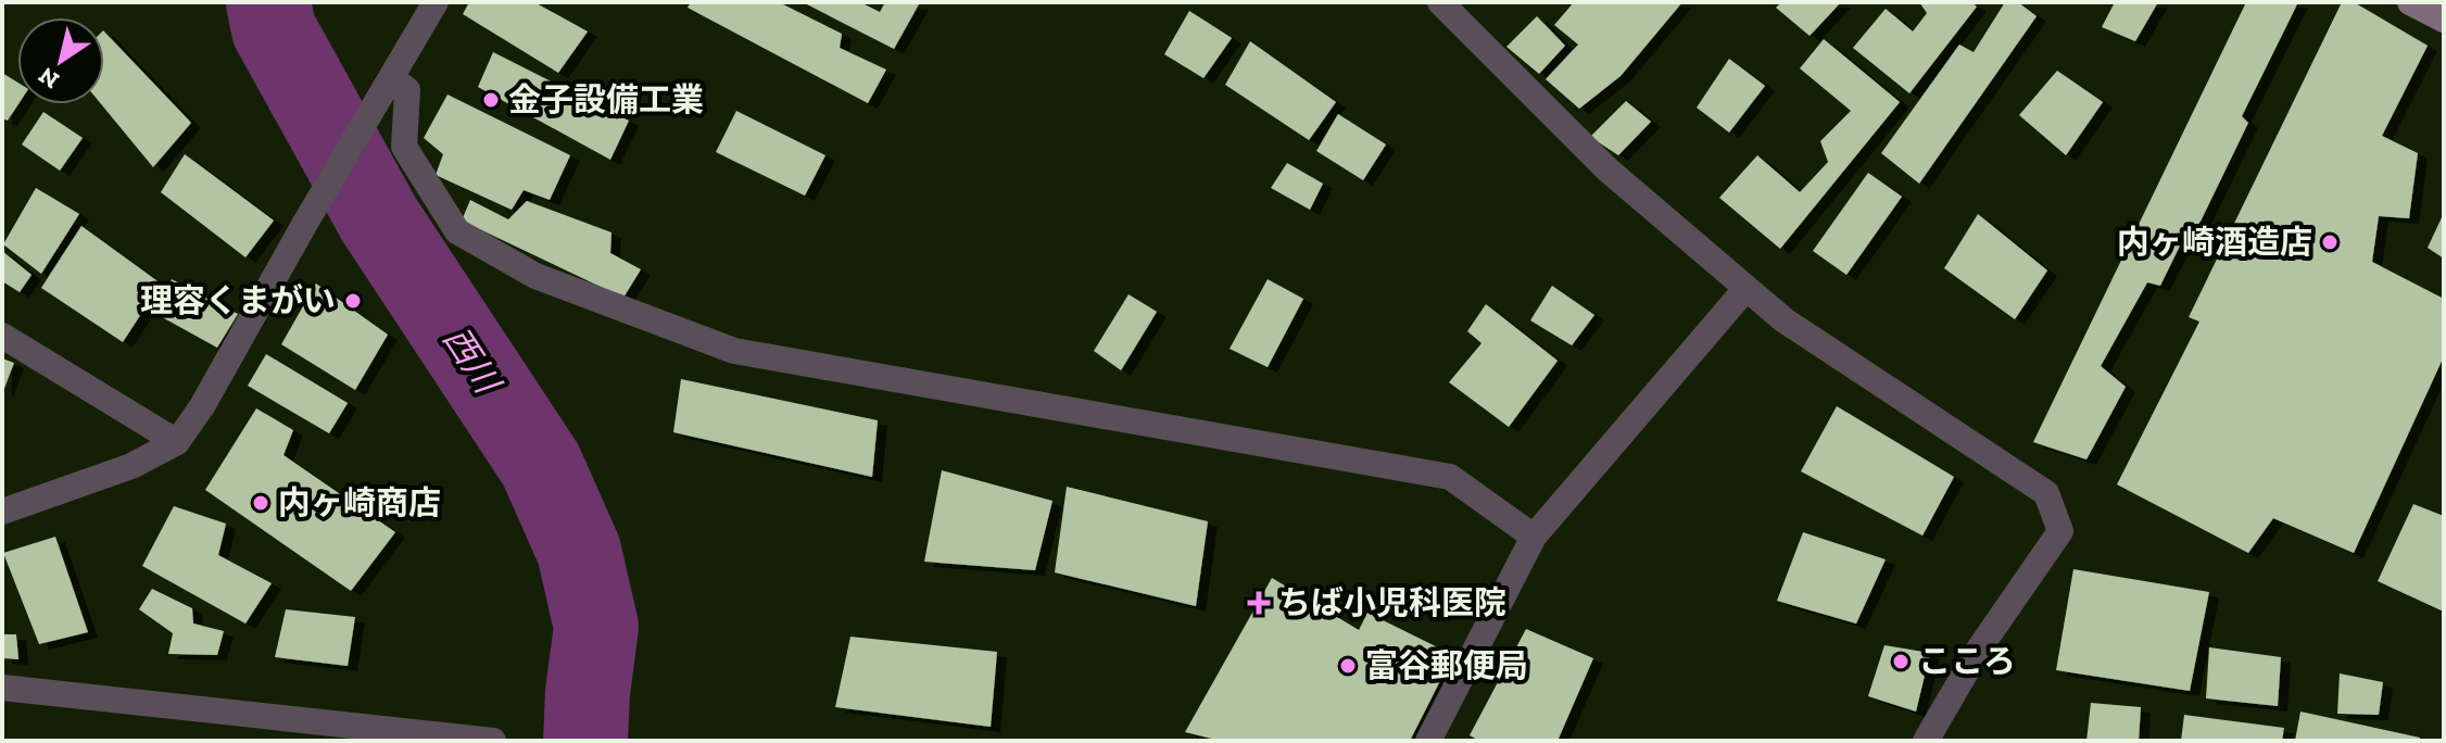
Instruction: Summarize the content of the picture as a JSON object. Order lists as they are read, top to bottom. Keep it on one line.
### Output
{"water":["西川"],"places":{"other":["金子設備工業","内ヶ崎酒造店","理容くまがい","内ヶ崎商店","こころ","富谷郵便局"],"health":["ちば小児科医院"]},"north":"bottom left"}
